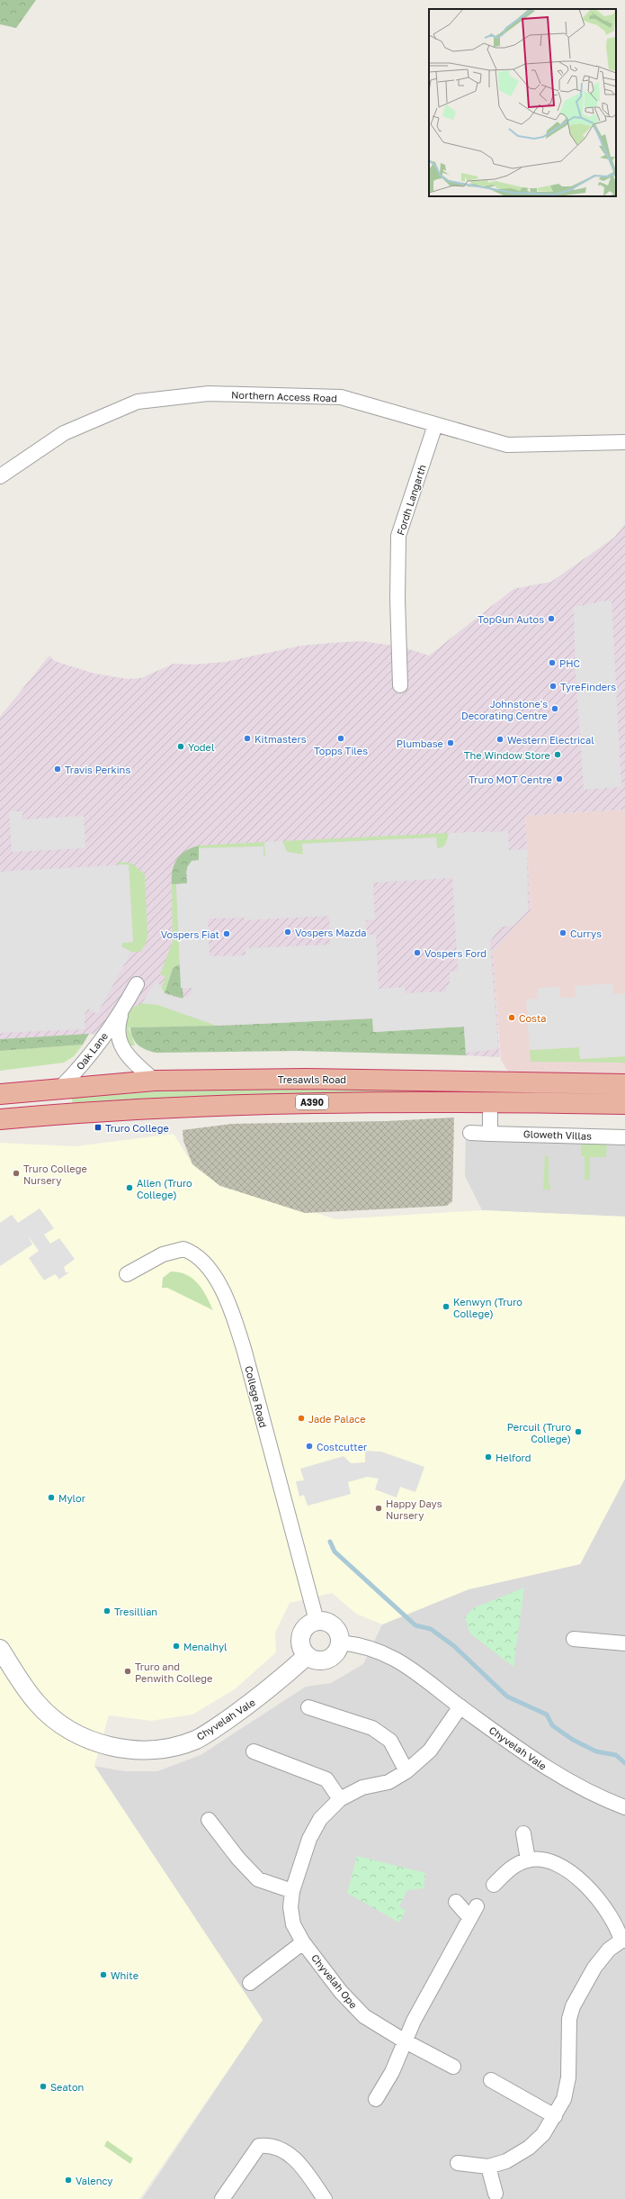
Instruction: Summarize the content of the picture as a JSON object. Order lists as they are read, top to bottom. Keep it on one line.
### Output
{"streets":{"highway":["Tresawls Road","A390"],"street":["Northern Access Road","Fordh Langarth","Oak Lane","Gloweth Villas","College Road","Chyvelah Vale","Chyvelah Ope"]},"crossings":[["Northern Access Road","Fordh Langarth"],["Oak Lane","Tresawls Road"],["College Road","Chyvelah Vale"],["Chyvelah Vale","Chyvelah Ope"]],"places":{"other":["TopGun Autos","PHC","TyreFinders","Johnstone's Decorating Centre","Kitmasters","Topps Tiles","Western Electrical","Plumbase","Yodel","The Window Store","Travis Perkins","Truro MOT Centre","Vospers Mazda","Currys","Vospers Fiat","Vospers Ford","Costa","Truro College Nursery","Allen (Truro College)","Kenwyn (Truro College)","Jade Palace","Percuil (Truro College)","Costcutter","Helford","Mylor","Happy Days Nursery","Tresillian","Menalhyl","Truro and Penwith College","White","Seaton","Valency"],"transit":["Truro College"]}}
